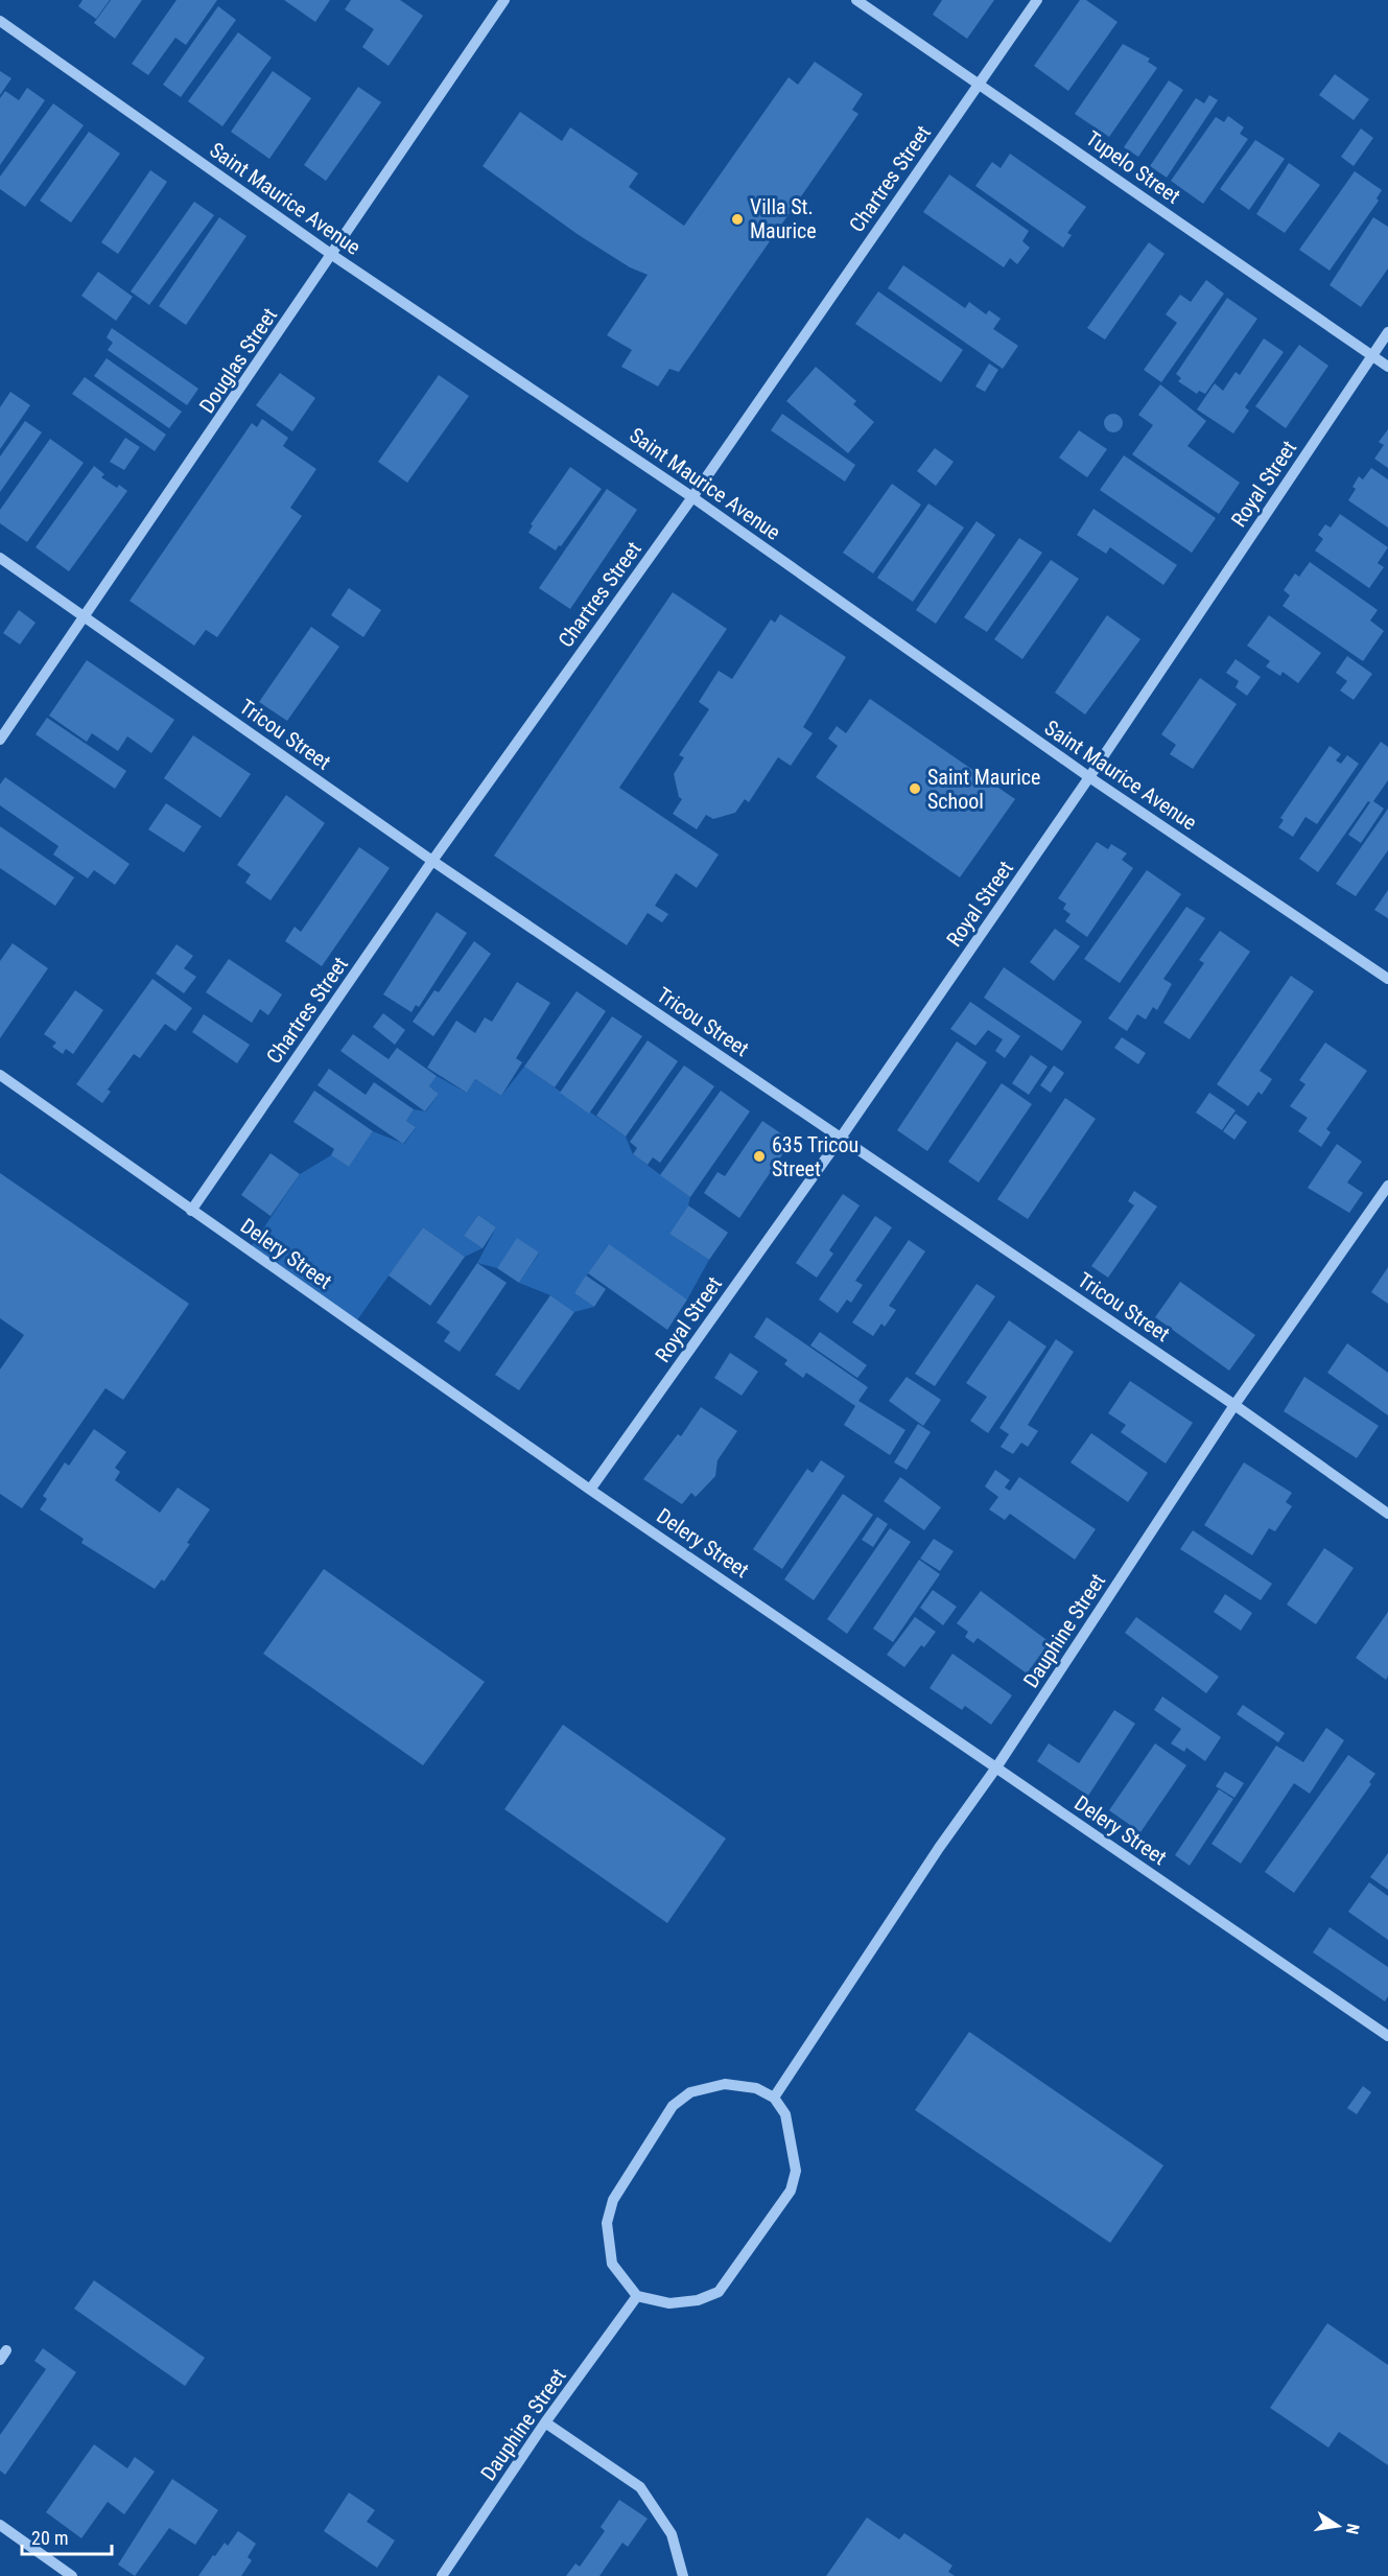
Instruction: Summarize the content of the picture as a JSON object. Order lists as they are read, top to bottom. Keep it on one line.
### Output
{"streets":{"street":["Tupelo Street","Chartres Street","Saint Maurice Avenue","Douglas Street","Royal Street","Tricou Street","Delery Street","Dauphine Street"]},"crossings":[["Tupelo Street","Chartres Street"],["Tupelo Street","Royal Street"],["Chartres Street","Saint Maurice Avenue"],["Chartres Street","Tricou Street"],["Chartres Street","Delery Street"],["Saint Maurice Avenue","Douglas Street"],["Saint Maurice Avenue","Royal Street"],["Douglas Street","Tricou Street"],["Royal Street","Tricou Street"],["Royal Street","Delery Street"],["Tricou Street","Dauphine Street"],["Delery Street","Dauphine Street"]],"places":["Villa St. Maurice","Saint Maurice School","635 Tricou Street"],"scale_bar":"20 m","north":"right"}
